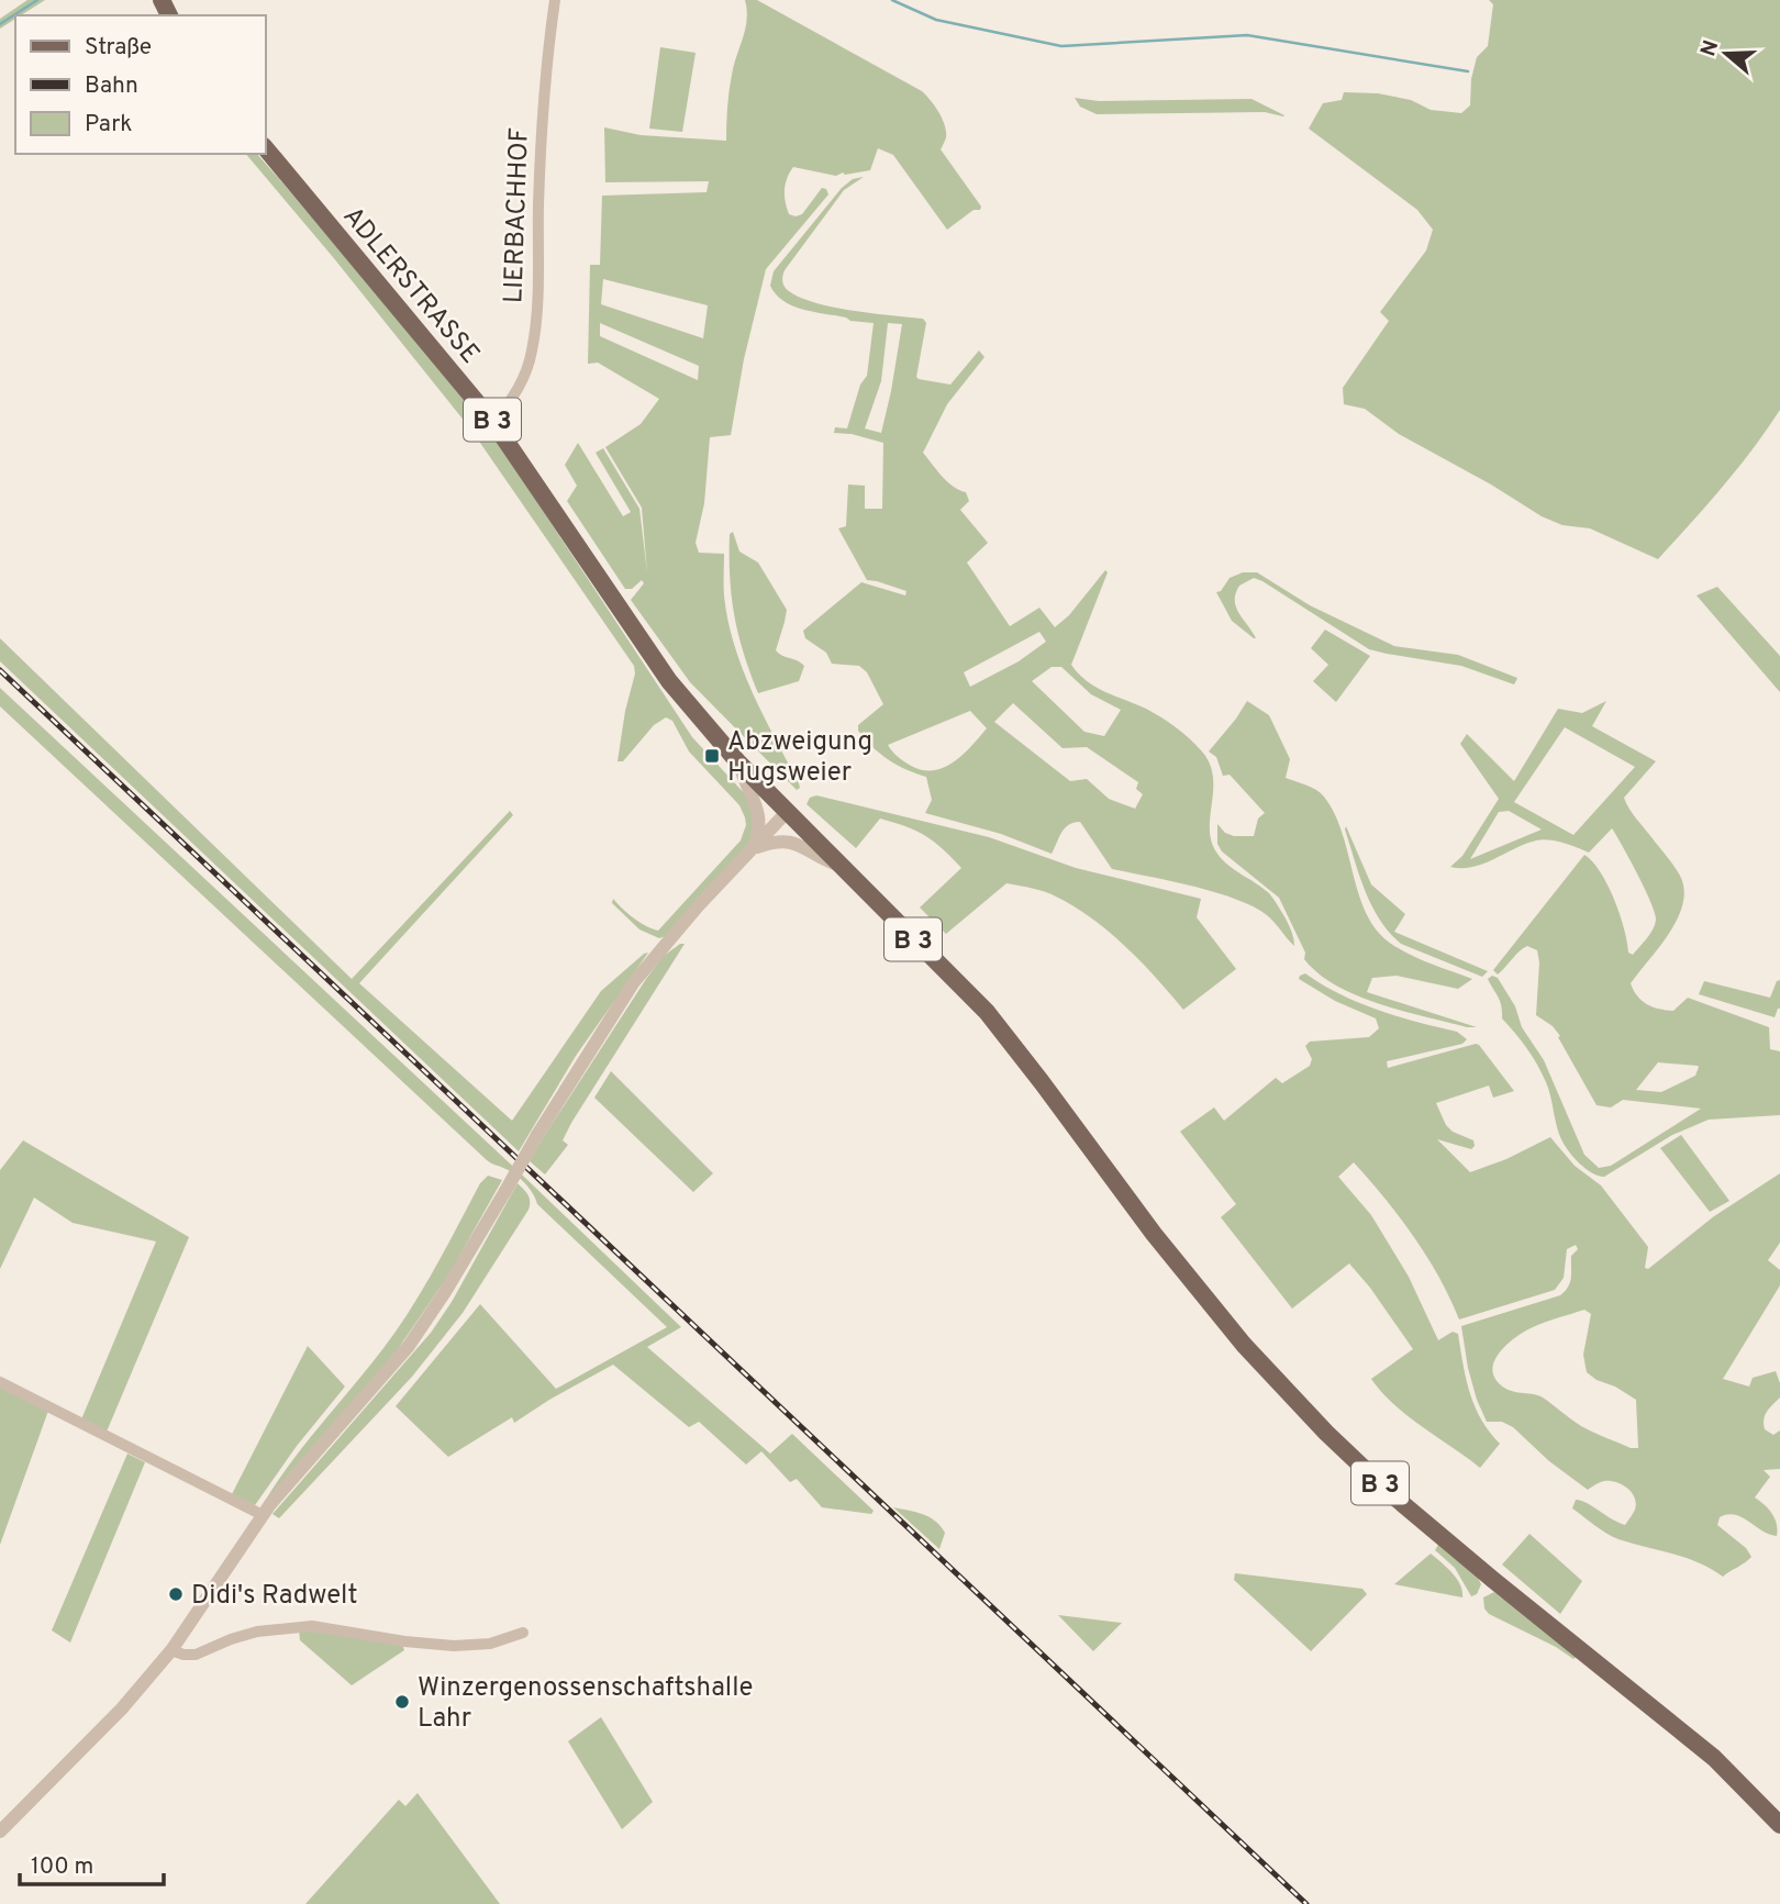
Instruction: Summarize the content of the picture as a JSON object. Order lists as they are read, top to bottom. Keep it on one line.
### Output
{"streets":{"main road":["ADLERSTRASSE","B 3"],"street":["LIERBACHHOF"]},"crossings":[["LIERBACHHOF","ADLERSTRASSE"],["ADLERSTRASSE","B 3"]],"places":{"transit":["Abzweigung Hugsweier"],"other":["Didi's Radwelt","Winzergenossenschaftshalle Lahr"]},"legend":["Straße","Bahn","Park"],"scale_bar":"100 m","north":"left"}
